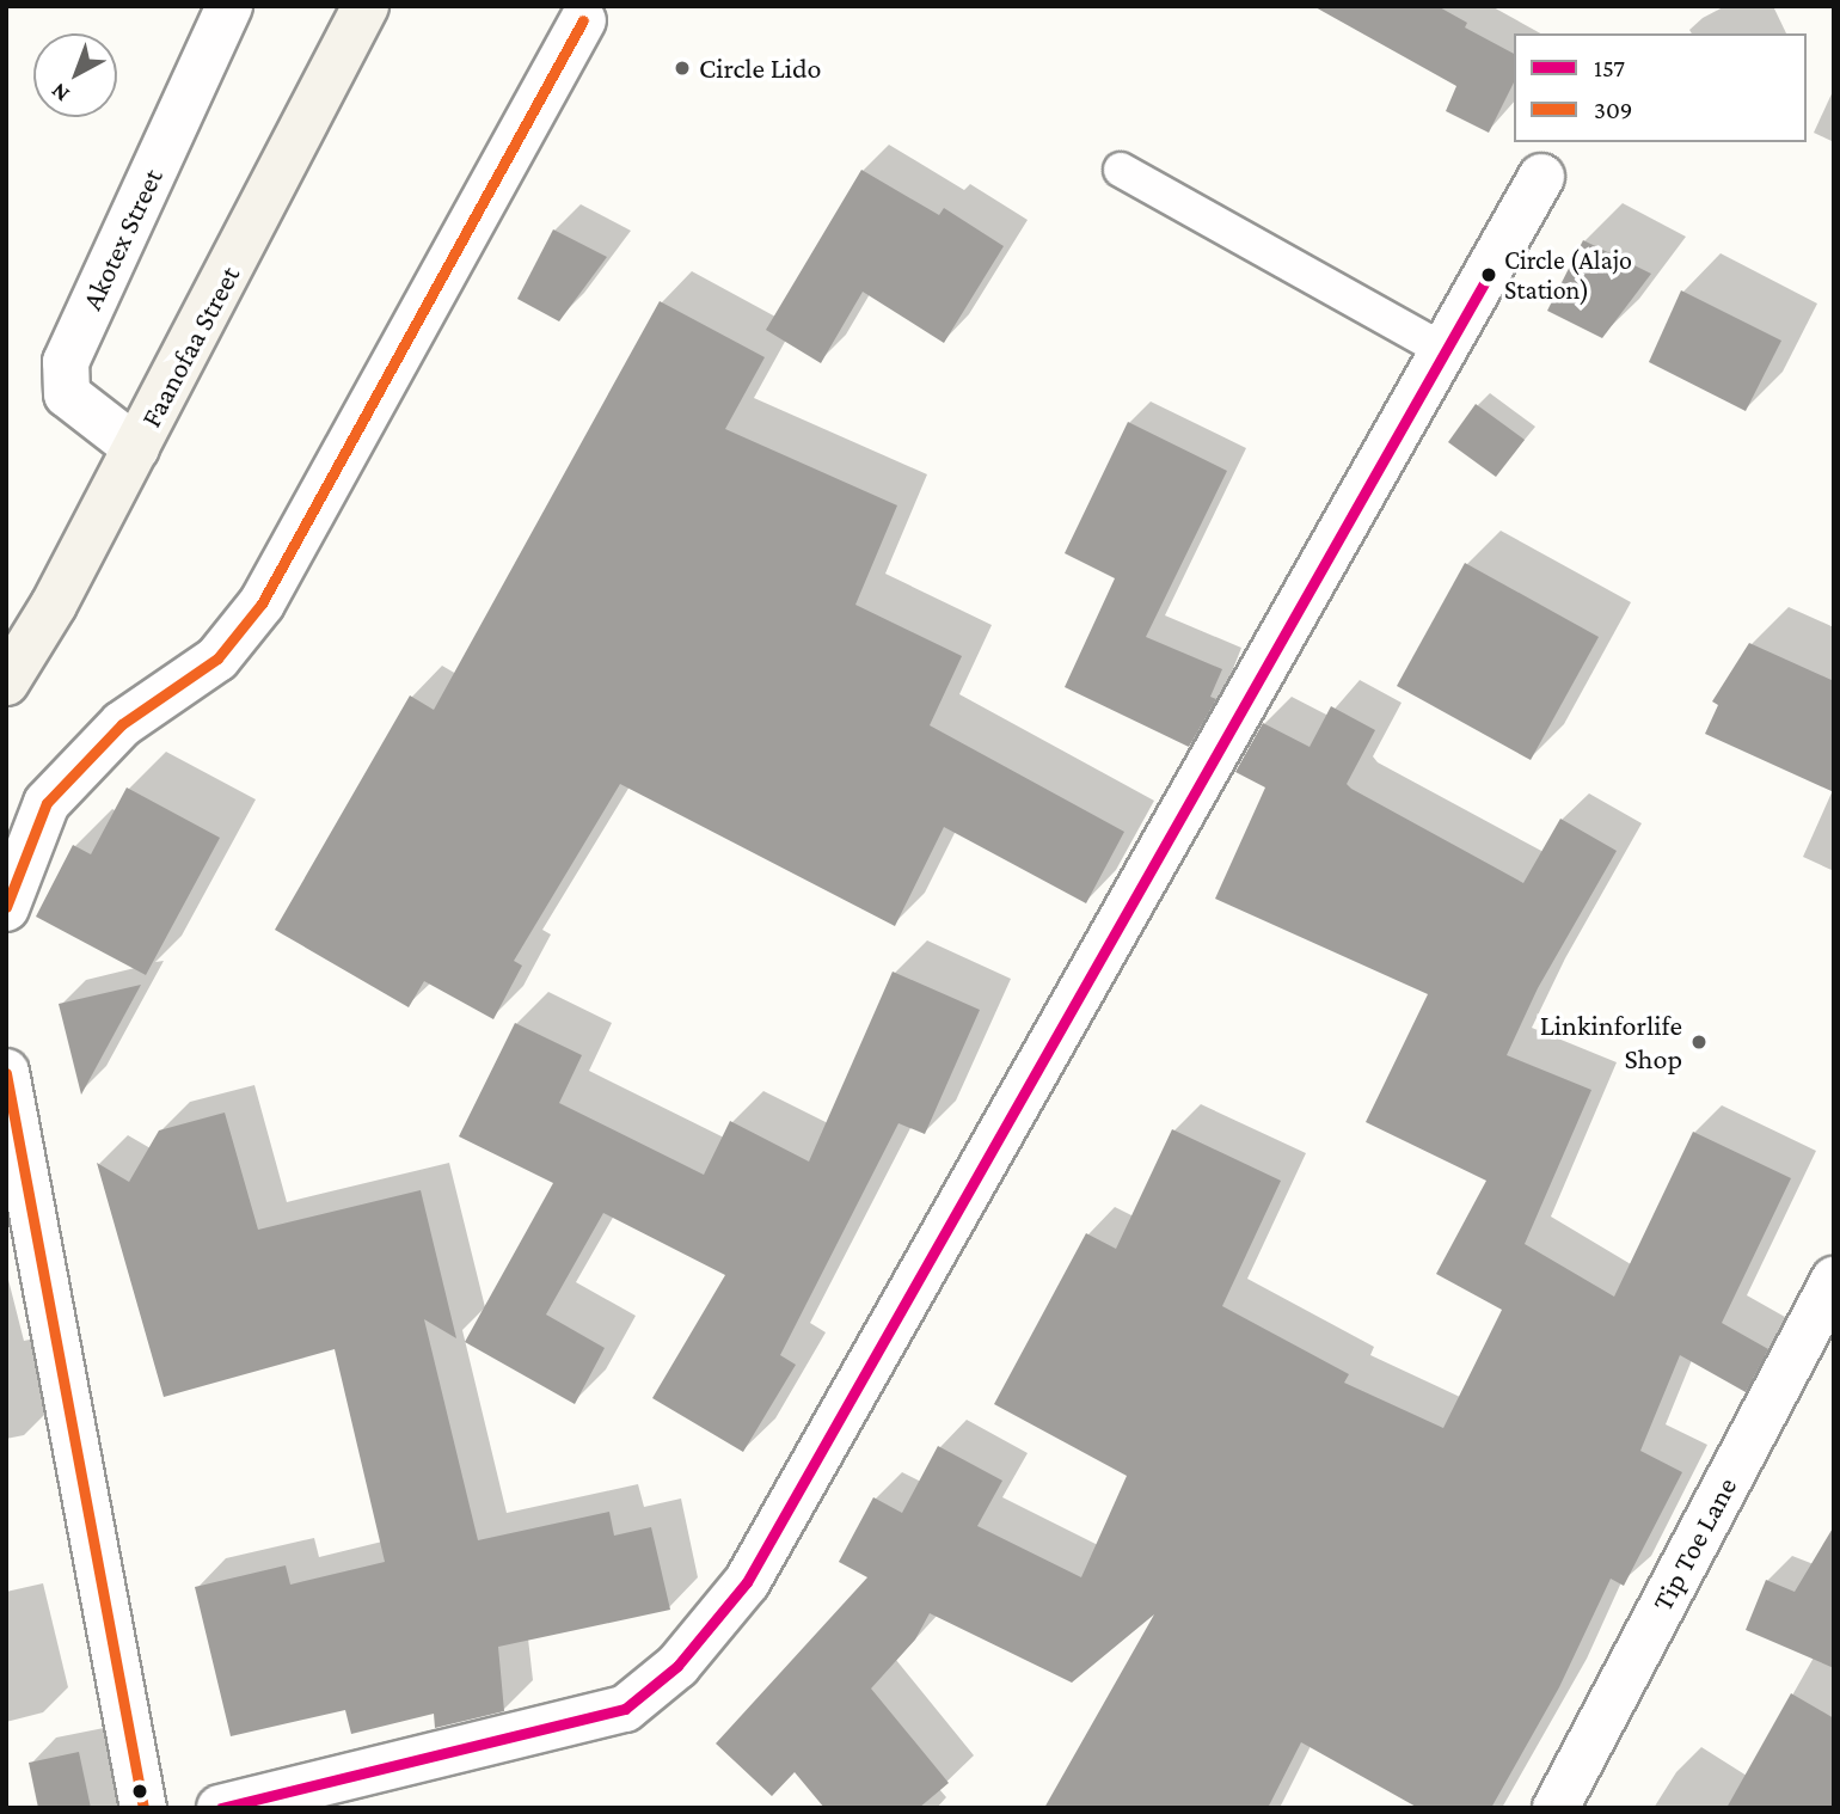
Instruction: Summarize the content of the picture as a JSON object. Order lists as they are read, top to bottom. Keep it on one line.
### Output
{"streets":{"main road":["Faanofaa Street"],"street":["Akotex Street","Tip Toe Lane"]},"crossings":[["Akotex Street","Faanofaa Street"]],"places":["Circle Lido","Circle (Alajo Station)","Linkinforlife Shop"],"lines":["transit line 309","transit line 157"],"legend":["157","309"],"north":"bottom left"}
